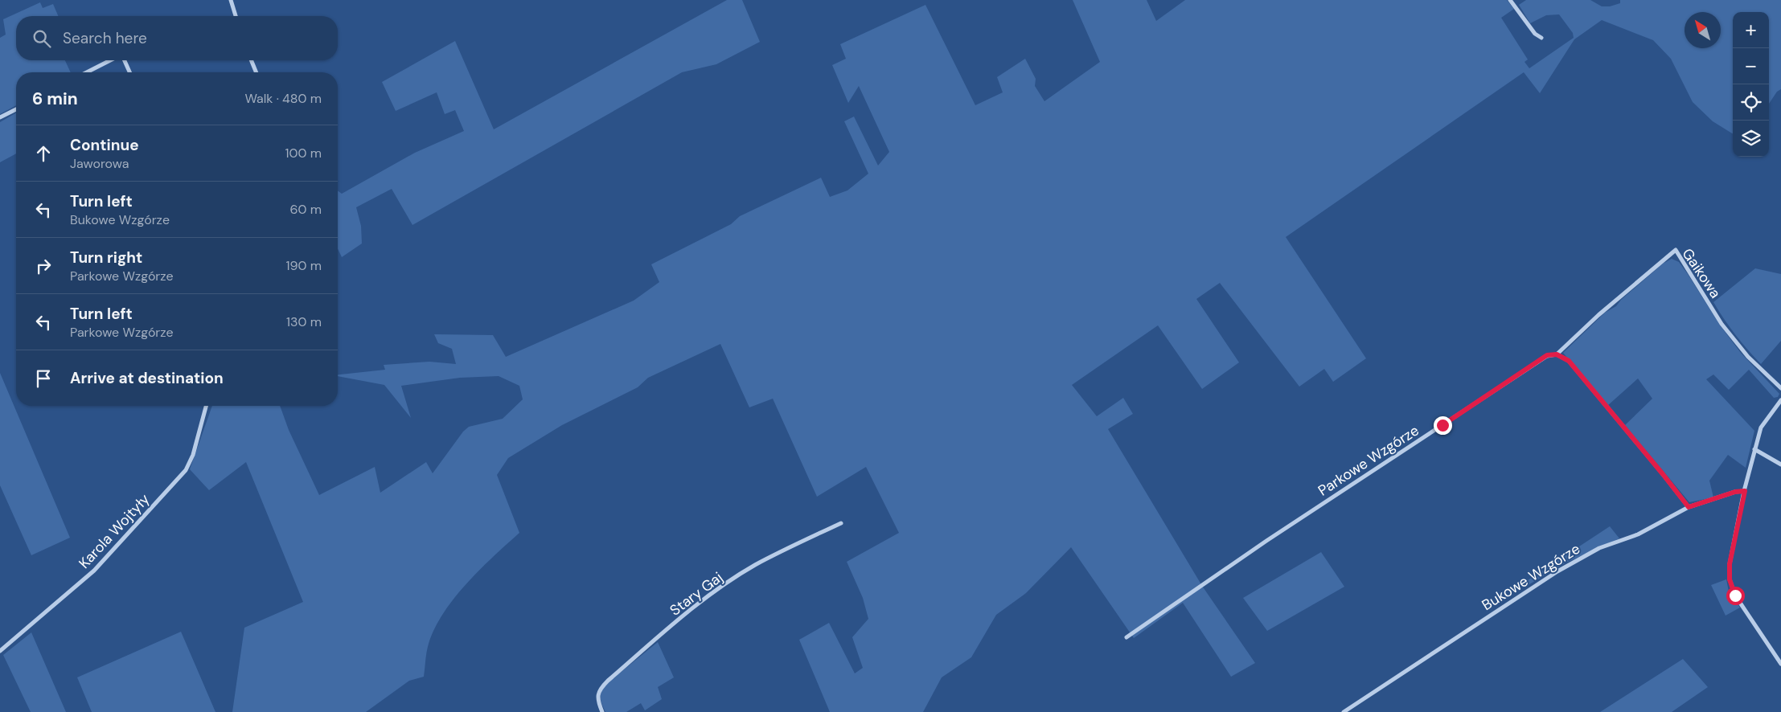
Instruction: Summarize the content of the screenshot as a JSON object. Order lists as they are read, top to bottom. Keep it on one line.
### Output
{"streets":{"street":["Gaikowa","Parkowe Wzgórze","Karola Wojtyły","Bukowe Wzgórze","Stary Gaj"]},"crossings":[["Gaikowa","Parkowe Wzgórze"]],"north":"top left","page":{"map_buttons":["+","−"],"search":"Search here","heading":["6 min","Walk · 480 m"],"list":[["Continue","Jaworowa","100 m"],["Turn left","Bukowe Wzgórze","60 m"],["Turn right","Parkowe Wzgórze","190 m"],["Turn left","Parkowe Wzgórze","130 m"],"Arrive at destination"]}}
